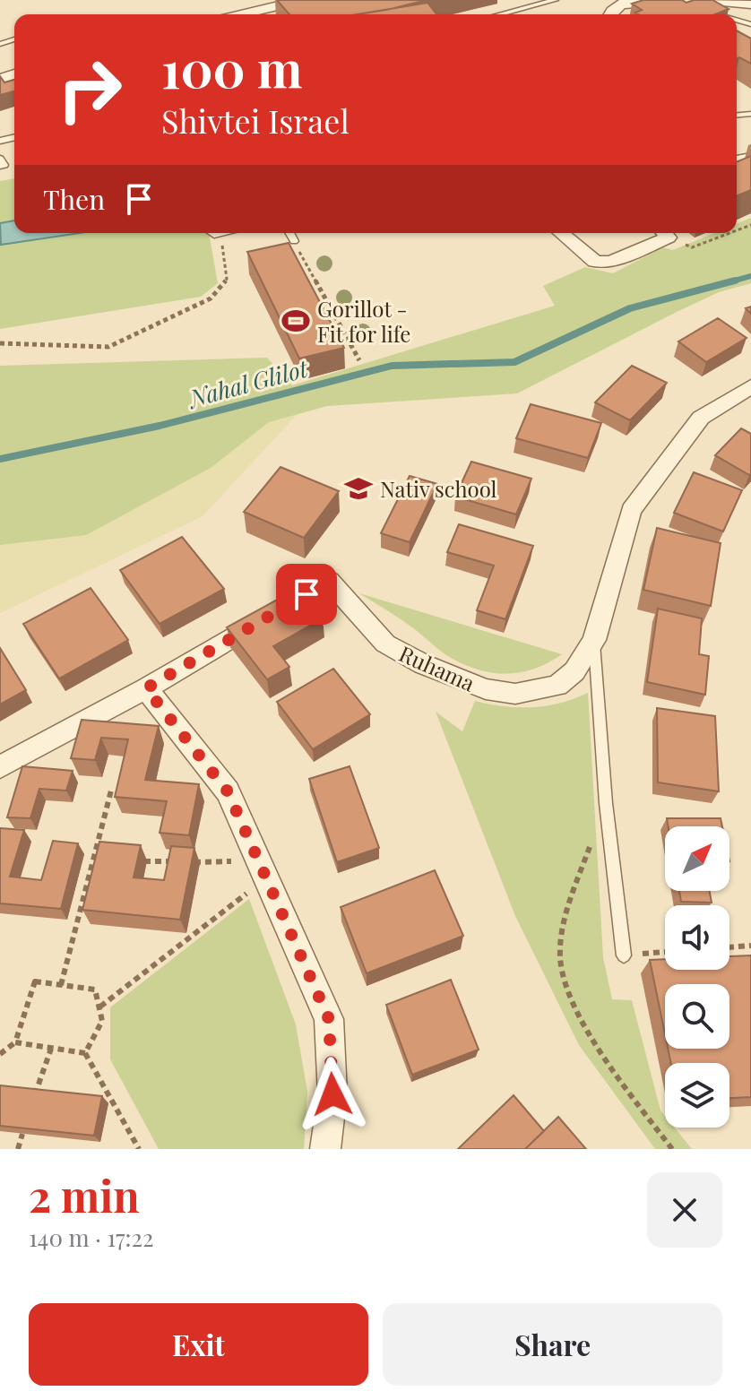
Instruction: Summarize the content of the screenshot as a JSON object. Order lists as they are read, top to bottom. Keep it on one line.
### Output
{"streets":{"street":["Ruhama"]},"water":["Nahal Glilot"],"places":{"sports":["Gorillot - Fit for life"],"school or university":["Nativ school"]},"north":"top right","page":{"turn":["100 m","Shivtei Israel"],"then":"Then","heading":["2 min","140 m · 17:22"],"buttons":["Exit","Share"]}}
